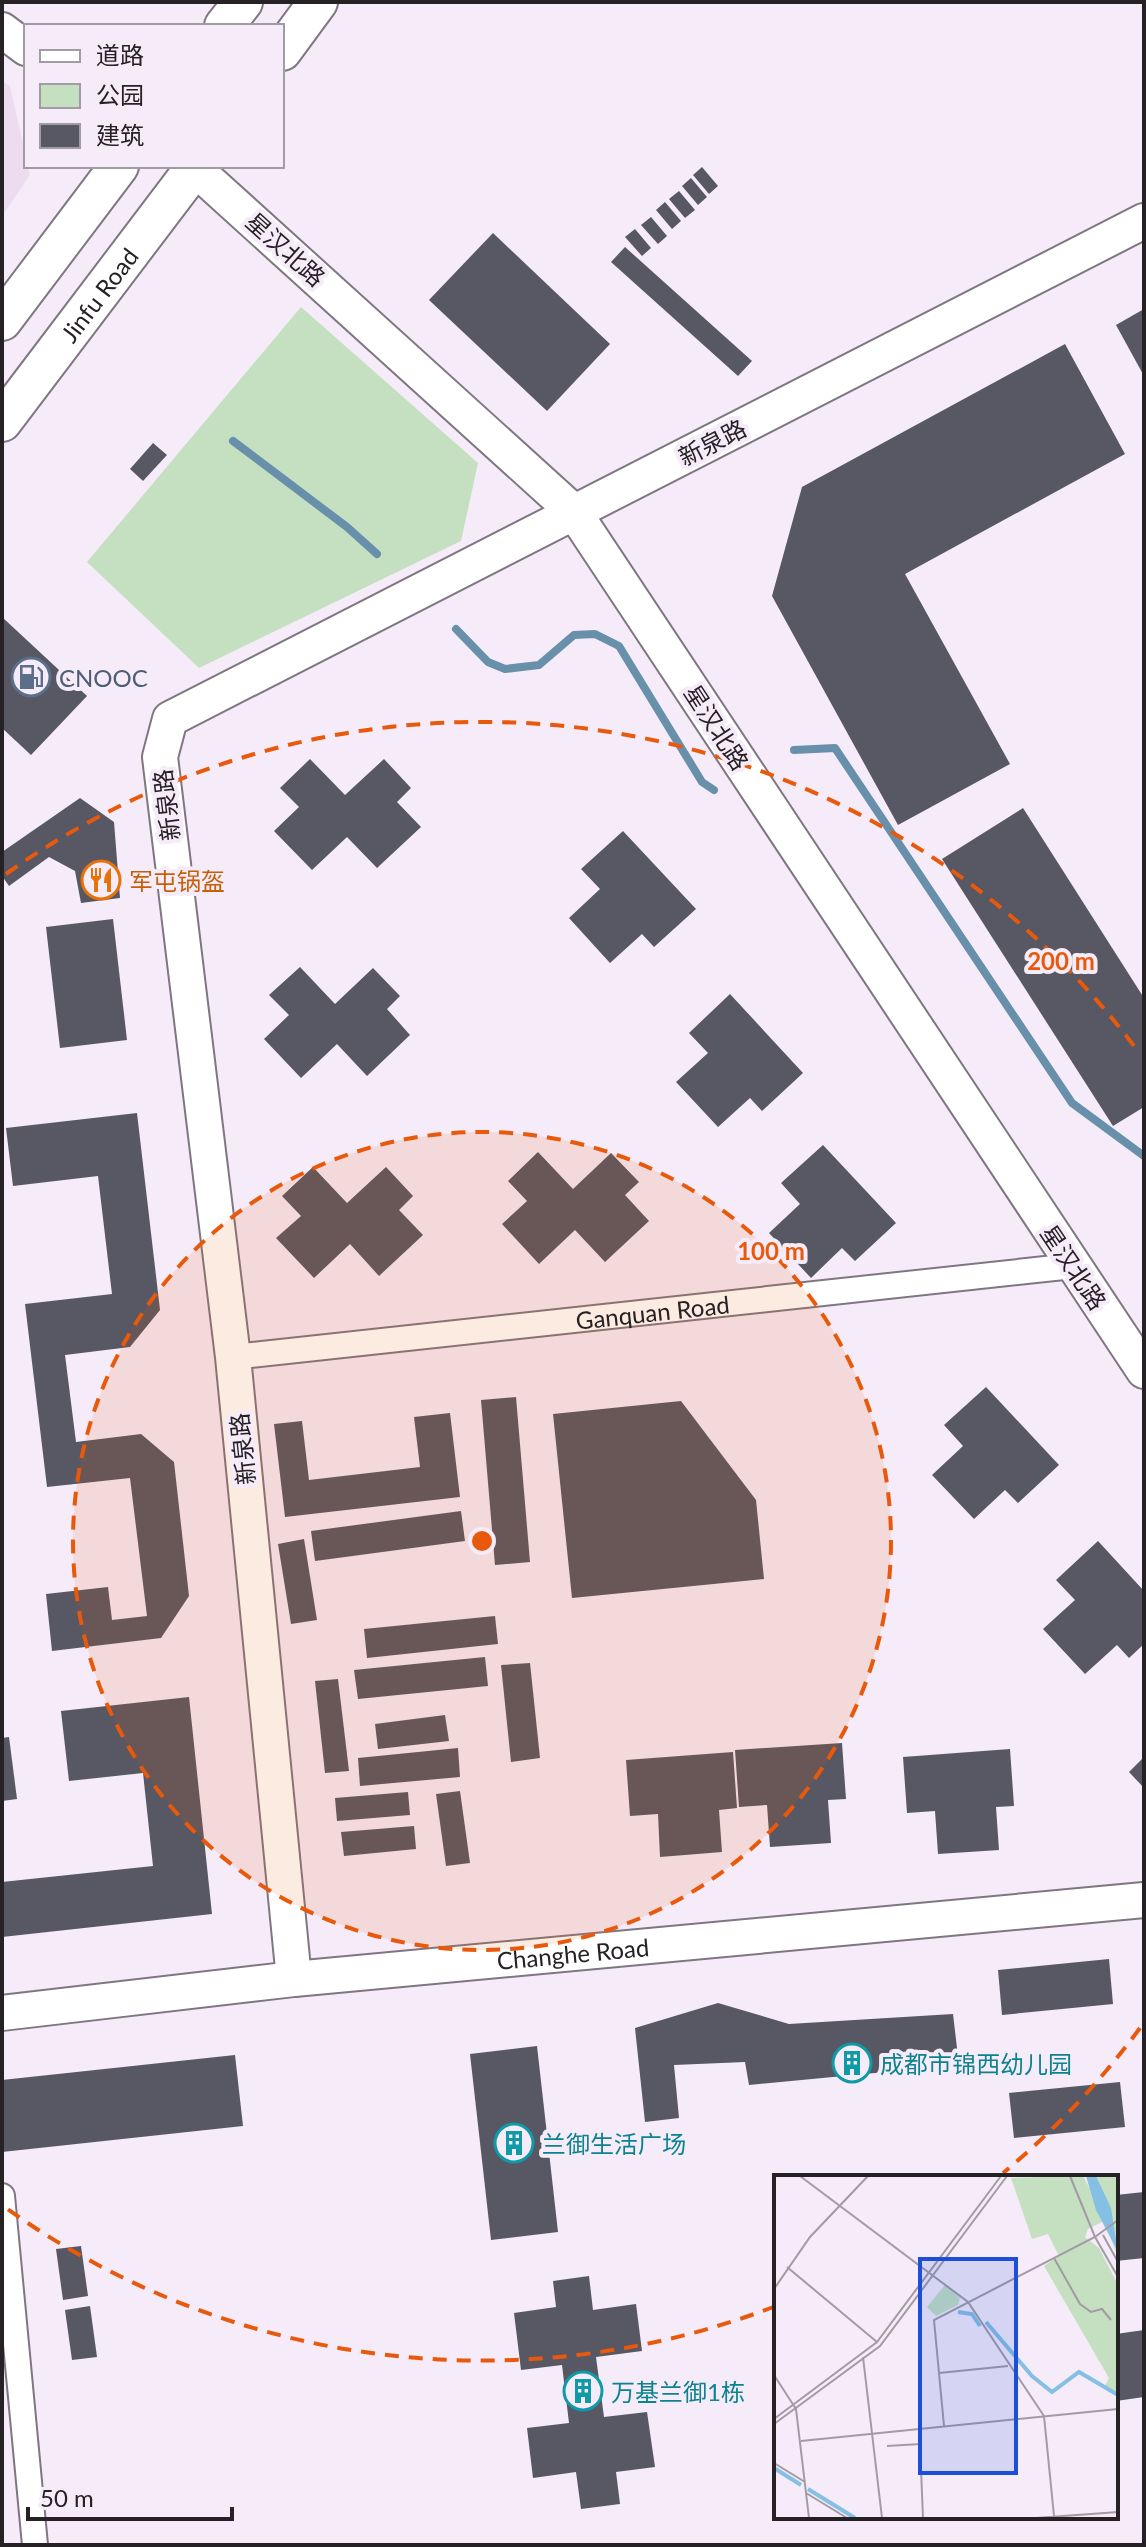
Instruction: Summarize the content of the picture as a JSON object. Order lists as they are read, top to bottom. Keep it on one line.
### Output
{"streets":{"main road":["Jinfu Road"],"street":["星汉北路","新泉路","Ganquan Road","Changhe Road"]},"crossings":[["星汉北路","新泉路"],["星汉北路","Ganquan Road"],["新泉路","Ganquan Road"],["新泉路","Changhe Road"]],"places":{"fuel station":["CNOOC"],"restaurant":["军屯锅盔"],"building":["成都市锦西幼儿园","兰御生活广场","万基兰御1栋"]},"legend":["道路","公园","建筑"],"scale_bar":"50 m","rings":["200 m","100 m"]}
